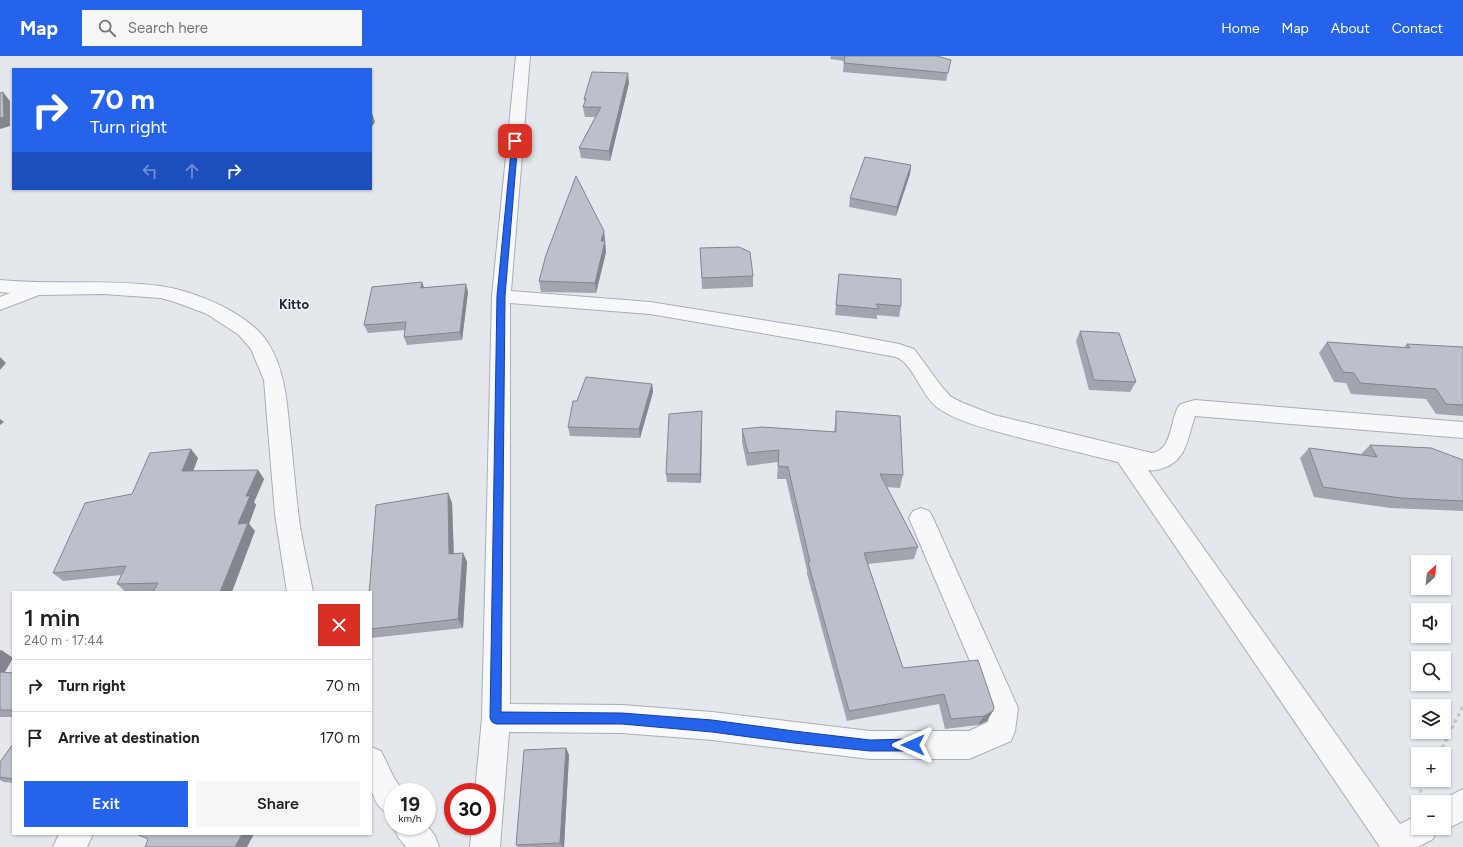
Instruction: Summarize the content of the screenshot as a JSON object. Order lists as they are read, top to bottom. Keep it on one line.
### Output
{"districts":["Kitto"],"north":"top right","page":{"header":"Map","search":"Search here","nav":["Home","Map","About","Contact"],"turn":["70 m","Turn right"],"map_buttons":["+","−"],"heading":["1 min","240 m · 17:44"],"list":[{"name":"Turn right","value":"70 m"},{"name":"Arrive at destination","value":"170 m"}],"buttons":["Exit","Share"],"speed":"19 km/h","limit":"30"}}
